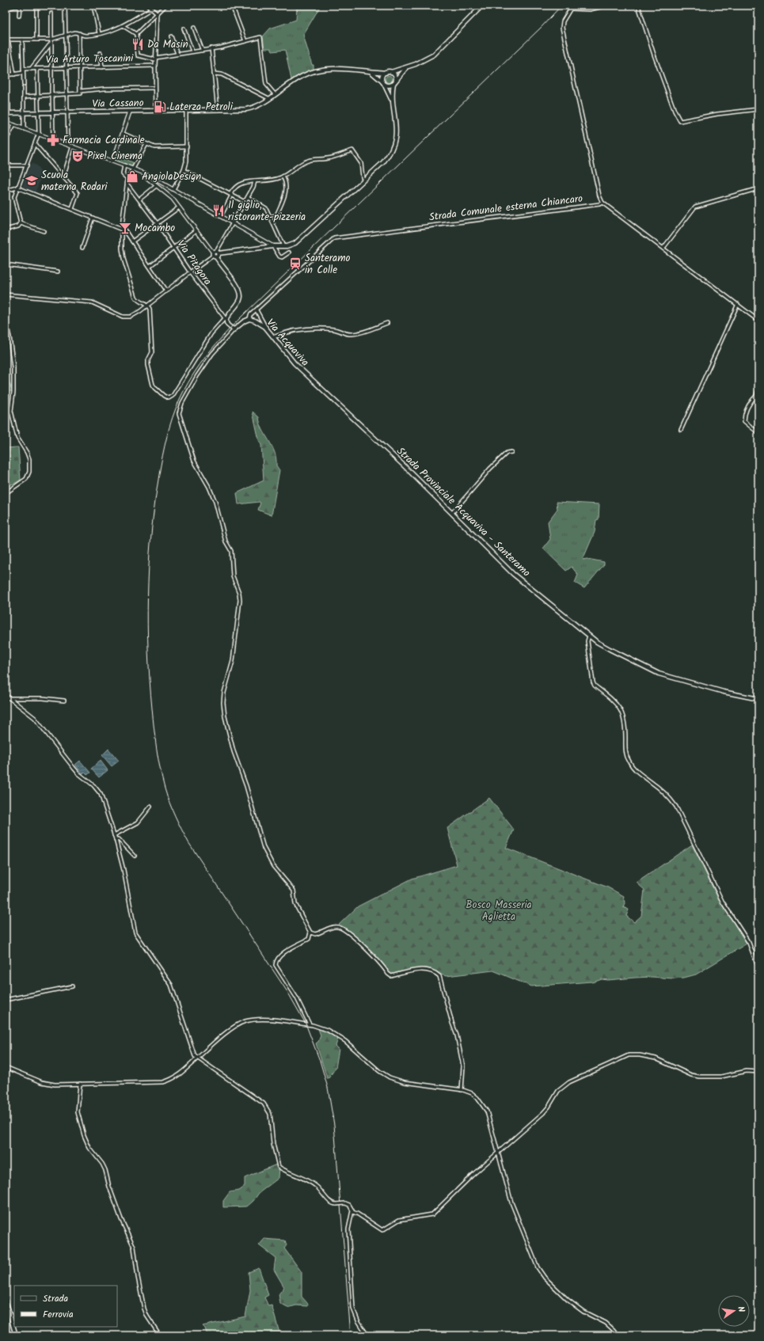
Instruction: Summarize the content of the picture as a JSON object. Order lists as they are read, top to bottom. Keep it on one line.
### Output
{"streets":{"main road":["Via Cassano","Via Acquaviva","Strada Provinciale Acquaviva - Santeramo"],"street":["Via Arturo Toscanini","Strada Comunale esterna Chiancaro","Via Pitagora"]},"crossings":[["Strada Comunale esterna Chiancaro","Via Acquaviva"],["Via Acquaviva","Strada Provinciale Acquaviva - Santeramo"]],"parks":["Bosco Masseria Aglietta"],"places":{"restaurant":["Da Masin","Il giglio, ristorante-pizzeria"],"fuel station":["Laterza Petroli"],"pharmacy":["Farmacia Cardinale"],"theatre":["Pixel Cinema"],"shop":["AngiolaDesign"],"school or university":["Scuola materna Rodari"],"bar":["Mocambo"],"station":["Santeramo in Colle"]},"legend":["Strada","Ferrovia"],"north":"right"}
